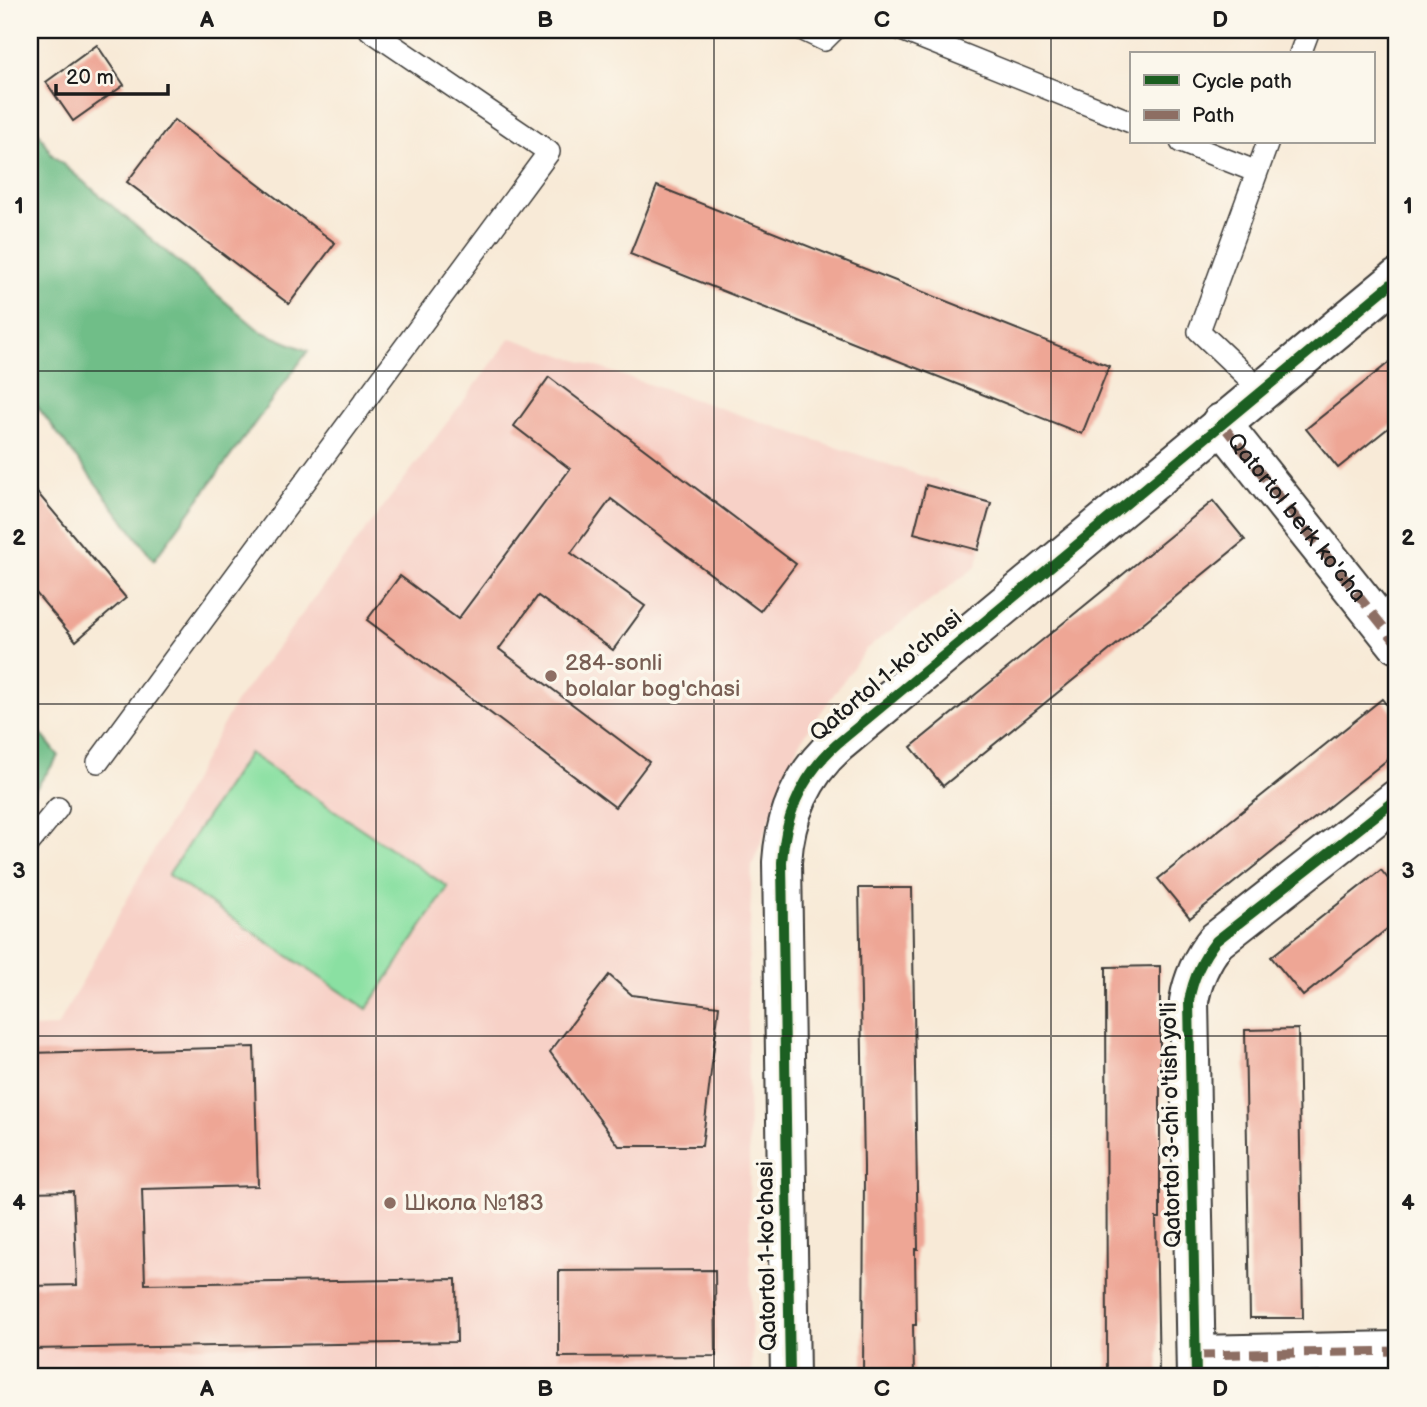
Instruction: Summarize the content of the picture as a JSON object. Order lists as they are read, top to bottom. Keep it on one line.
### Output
{"streets":{"street":["Qatortol berk ko'cha","Qatortol 1-ko'chasi","Qatortol 3-chi o'tish yo'li"]},"crossings":[["Qatortol berk ko'cha","Qatortol 1-ko'chasi"]],"places":["284-sonli bolalar bog'chasi","Школа №183"],"legend":["Cycle path","Path"],"scale_bar":"20 m","grid":{"columns":["A","B","C","D"],"rows":["1","2","3","4"]}}
